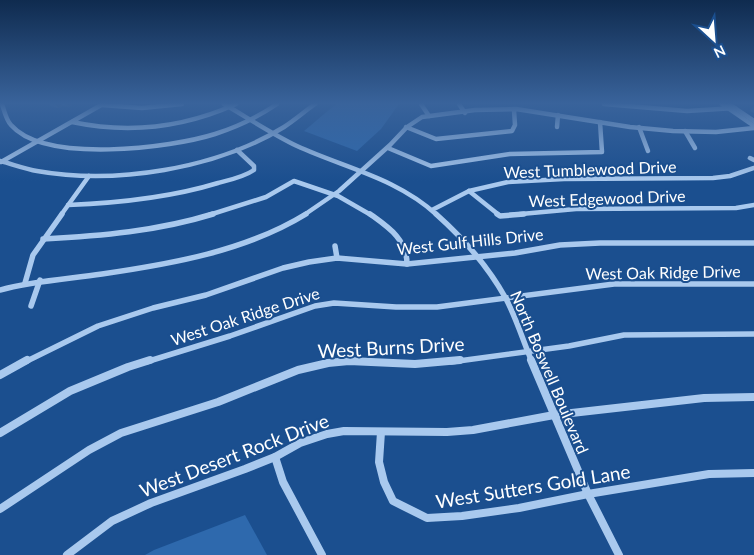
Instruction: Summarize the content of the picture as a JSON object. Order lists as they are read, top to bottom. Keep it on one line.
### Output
{"streets":{"street":["West Tumblewood Drive","West Edgewood Drive","West Gulf Hills Drive","West Oak Ridge Drive","West Burns Drive","North Boswell Boulevard","West Desert Rock Drive","West Sutters Gold Lane"]},"crossings":[["West Tumblewood Drive","West Edgewood Drive"],["West Tumblewood Drive","North Boswell Boulevard"],["West Gulf Hills Drive","North Boswell Boulevard"],["West Oak Ridge Drive","North Boswell Boulevard"],["West Burns Drive","North Boswell Boulevard"],["North Boswell Boulevard","West Desert Rock Drive"],["North Boswell Boulevard","West Sutters Gold Lane"],["West Desert Rock Drive","West Sutters Gold Lane"]],"north":"bottom right"}
